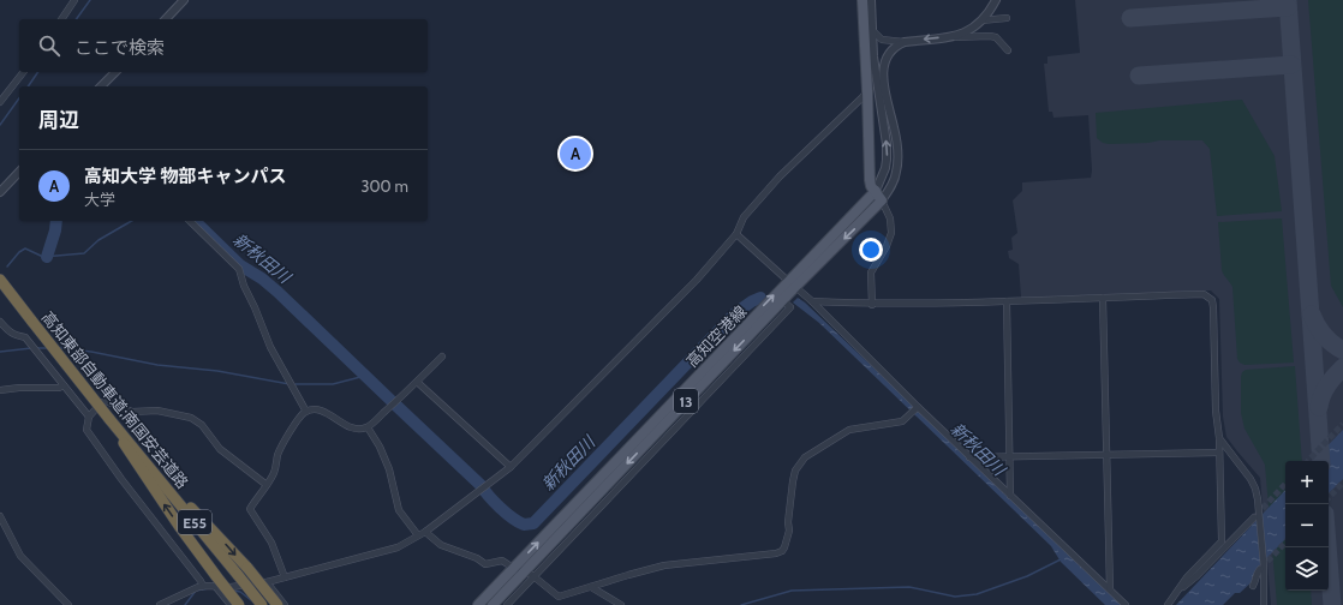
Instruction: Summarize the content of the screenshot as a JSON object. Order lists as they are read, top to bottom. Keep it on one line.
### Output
{"streets":{"highway":["高知東部自動車道;南国安芸道路","E55"],"main road":["高知空港線","13"]},"water":["新秋田川"],"page":{"search":"ここで検索","heading":"周辺","pins":"A","list":[{"mark":"A","name":"高知大学 物部キャンパス","note":"大学","value":"300 m"}],"map_buttons":["+","−"]}}
